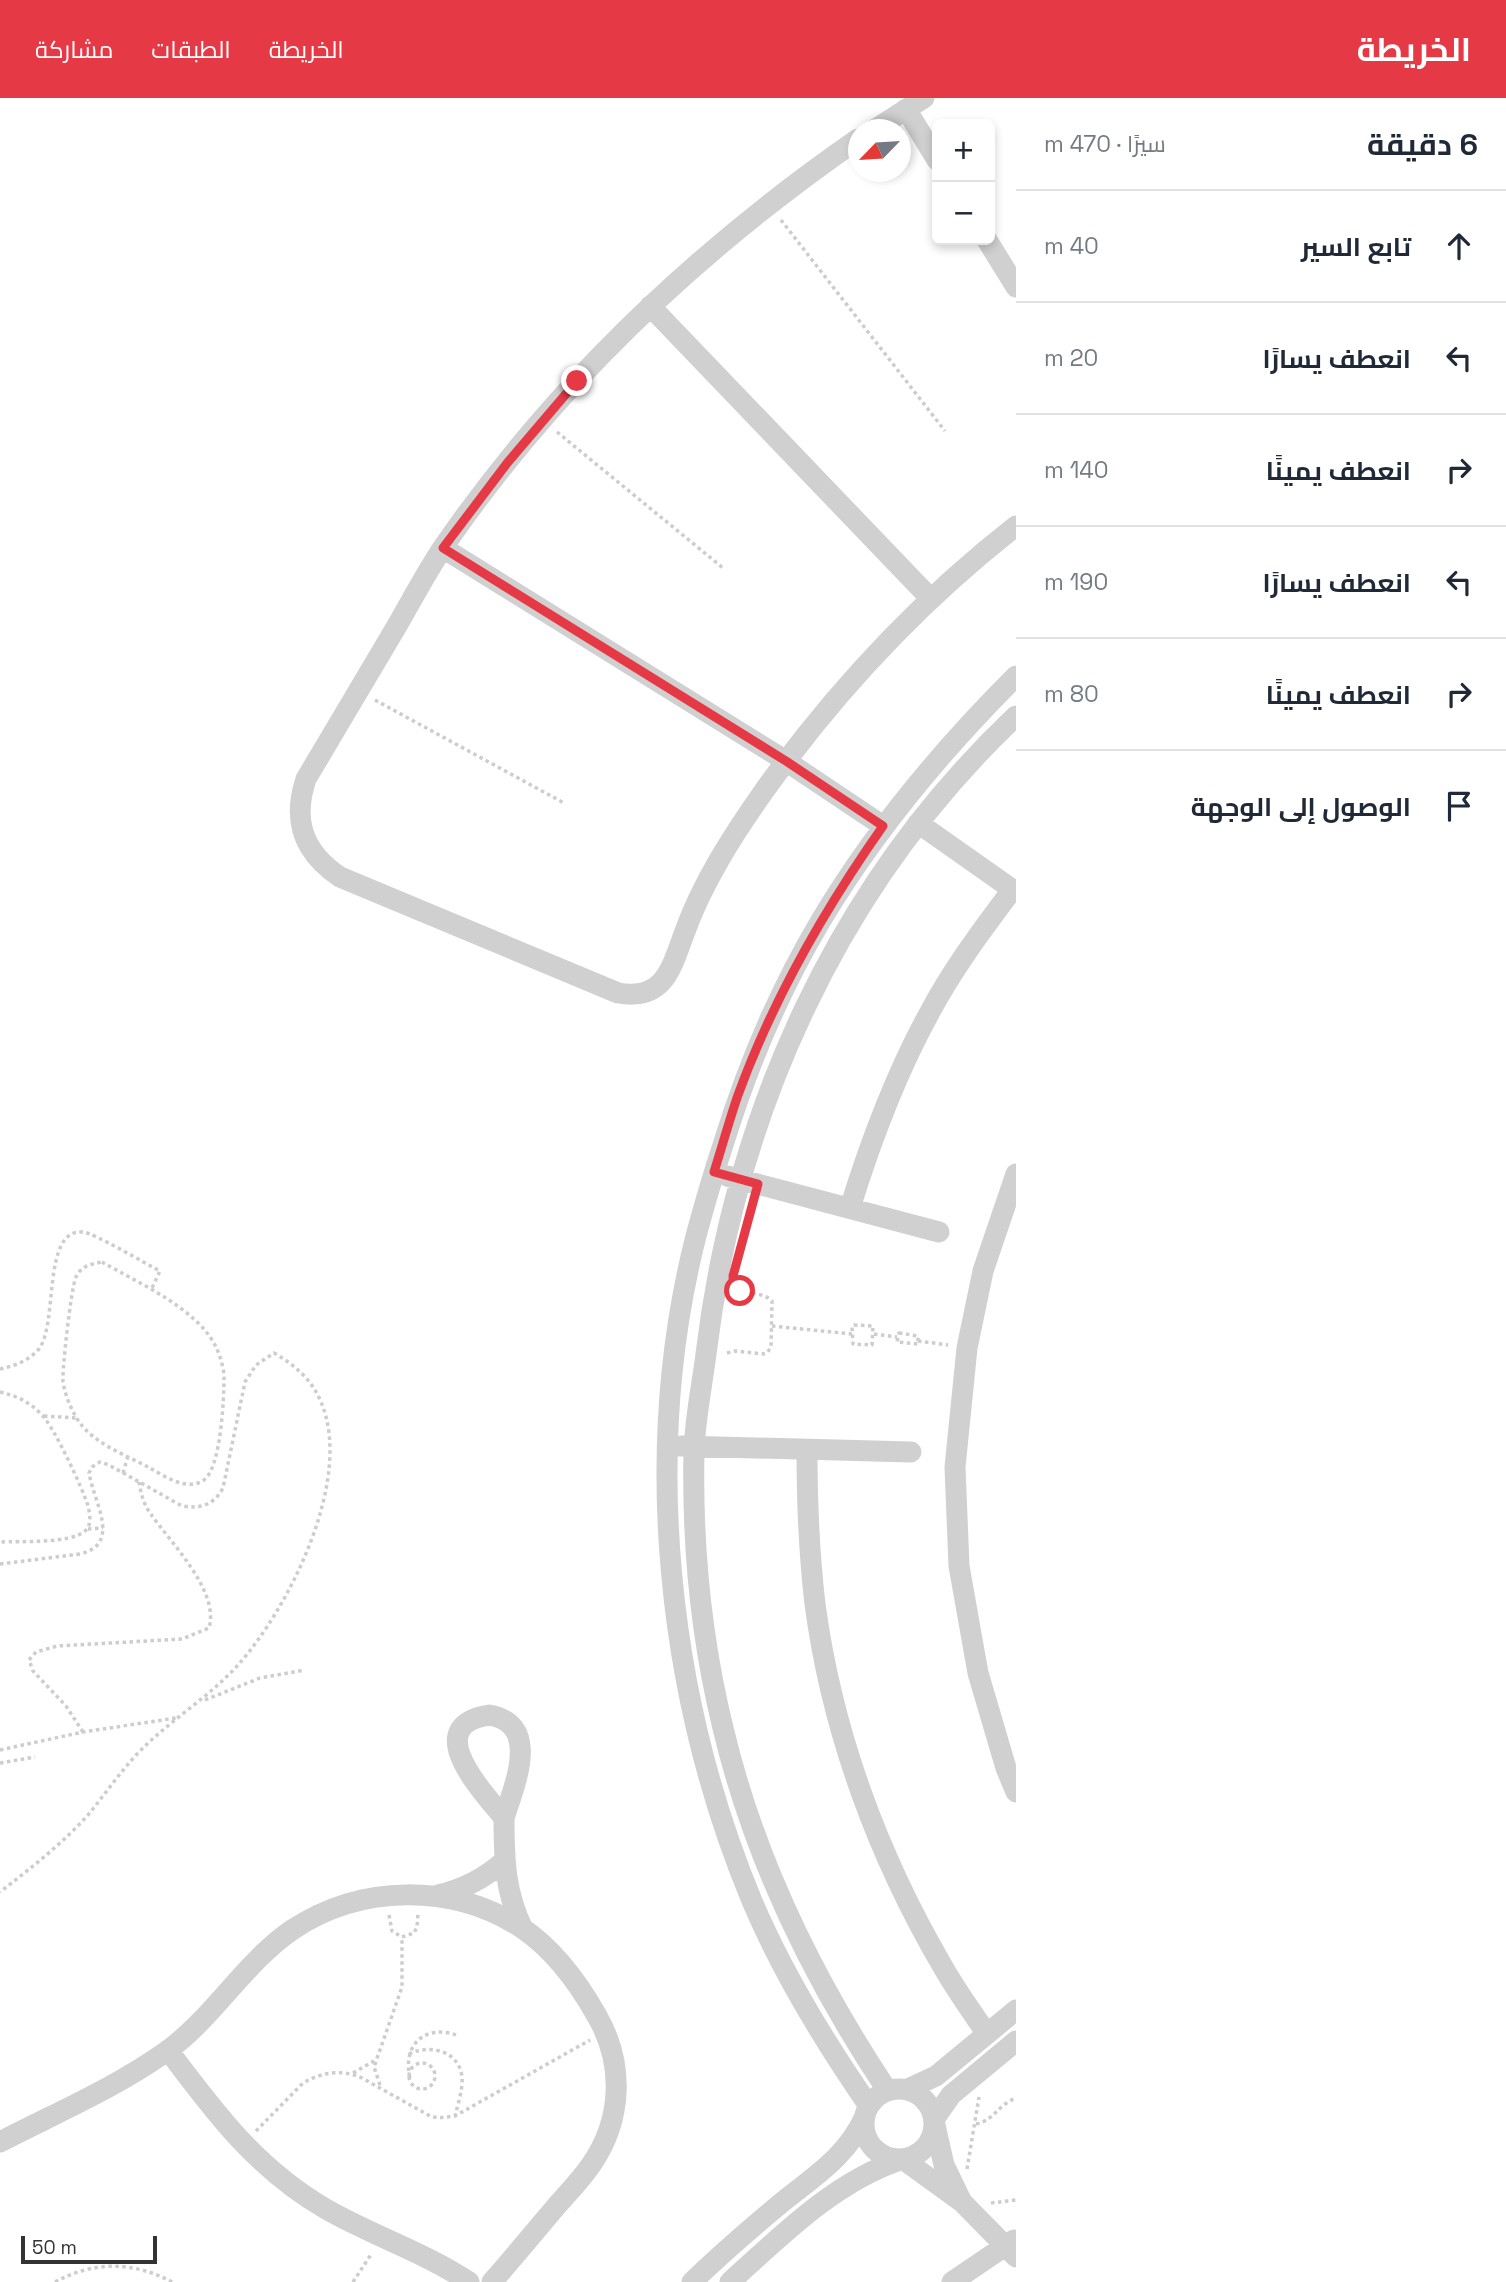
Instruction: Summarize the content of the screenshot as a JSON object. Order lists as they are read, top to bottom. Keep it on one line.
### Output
{"scale_bar":"50 m","north":"bottom left","page":{"header":"الخريطة","nav":["الخريطة","الطبقات","مشاركة"],"heading":["6 دقيقة","سيرًا · 470 m"],"map_buttons":["+","−"],"list":[["تابع السير","40 m"],["انعطف يسارًا","20 m"],["انعطف يمينًا","140 m"],["انعطف يسارًا","190 m"],["انعطف يمينًا","80 m"],"الوصول إلى الوجهة"],"scale":"50 m"}}
